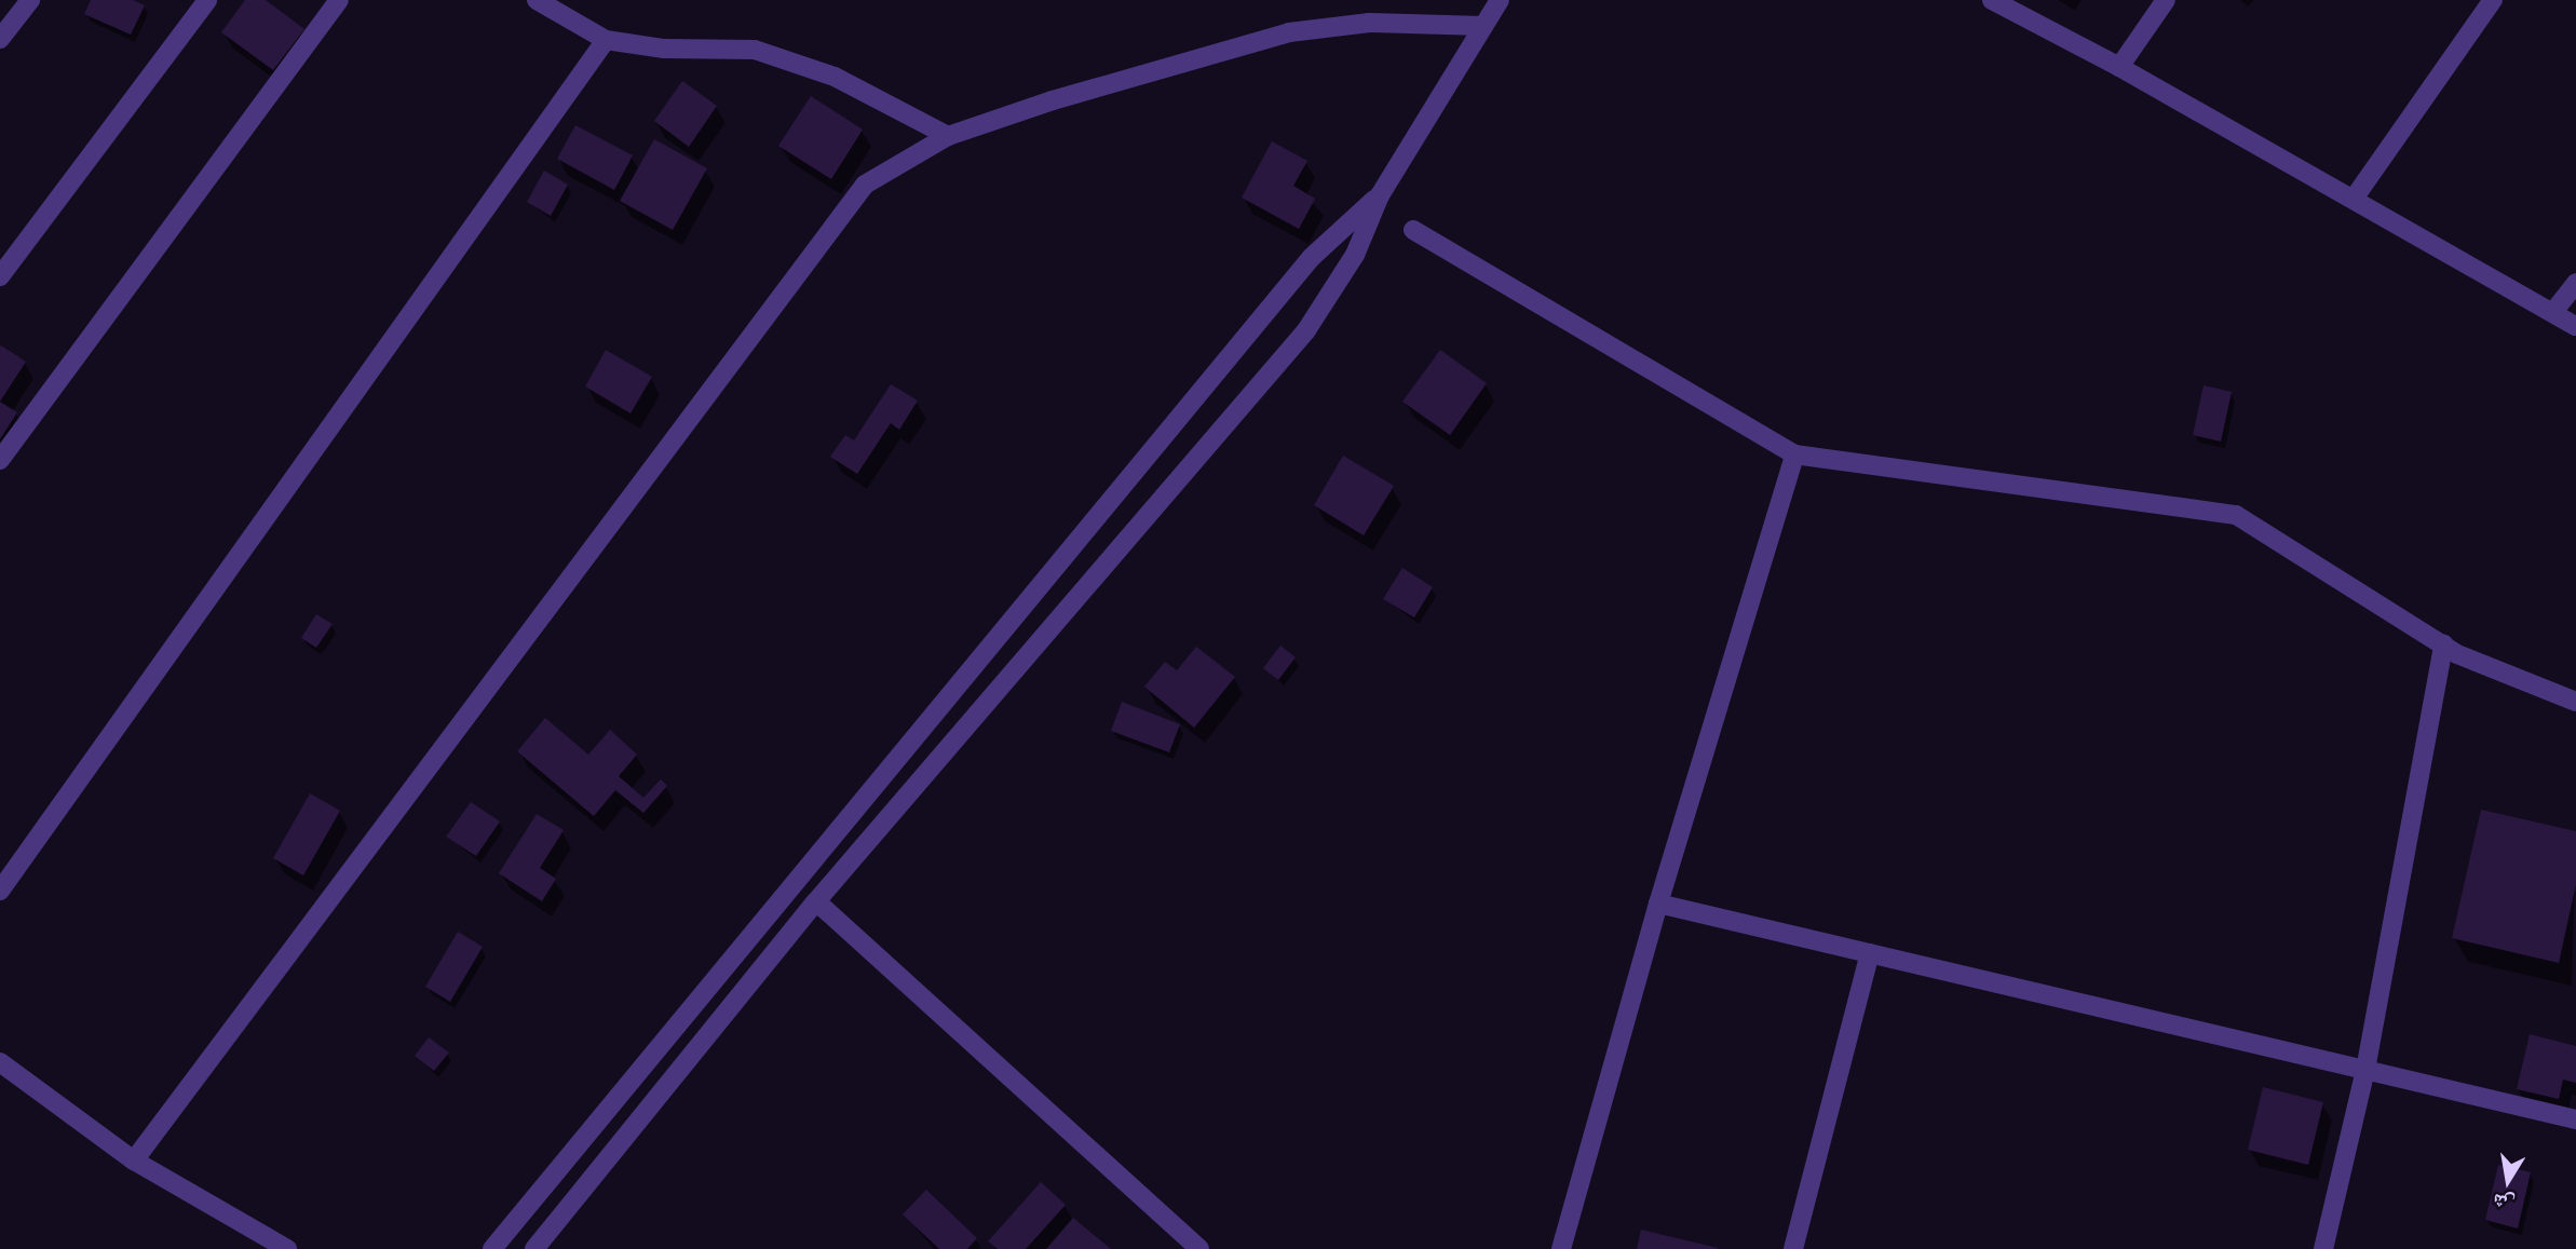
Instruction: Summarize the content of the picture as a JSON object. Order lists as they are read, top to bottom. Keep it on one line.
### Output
{"north":"bottom"}
